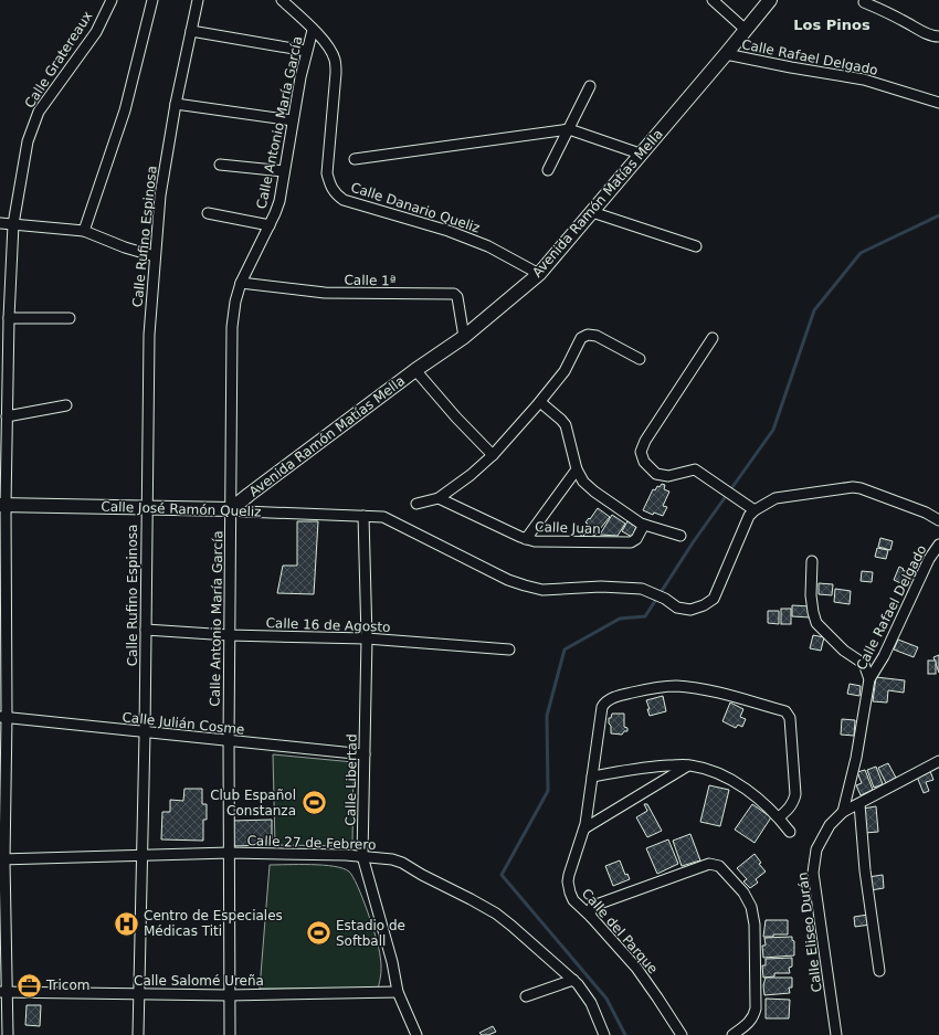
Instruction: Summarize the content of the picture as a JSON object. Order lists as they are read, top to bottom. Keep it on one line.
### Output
{"streets":{"street":["Calle Rafael Delgado","Calle Gratereaux","Calle Antonio María García","Avenida Ramón Matías Mella","Calle Danario Queliz","Calle Rufino Espinosa","Calle 1ª","Calle José Ramón Queliz","Calle Juan","Calle 16 de Agosto","Calle Julián Cosme","Calle Libertad","Calle 27 de Febrero","Calle del Parque","Calle Eliseo Durán","Calle Salomé Ureña"]},"crossings":[["Calle Rafael Delgado","Avenida Ramón Matías Mella"],["Calle Rafael Delgado","Calle Eliseo Durán"],["Calle Gratereaux","Calle José Ramón Queliz"],["Calle Gratereaux","Calle Julián Cosme"],["Calle Gratereaux","Calle 27 de Febrero"],["Calle Gratereaux","Calle Salomé Ureña"],["Calle Antonio María García","Avenida Ramón Matías Mella"],["Calle Antonio María García","Calle Danario Queliz"],["Calle Antonio María García","Calle 1ª"],["Calle Antonio María García","Calle José Ramón Queliz"],["Calle Antonio María García","Calle 16 de Agosto"],["Calle Antonio María García","Calle Julián Cosme"],["Calle Antonio María García","Calle 27 de Febrero"],["Calle Antonio María García","Calle Salomé Ureña"],["Avenida Ramón Matías Mella","Calle Danario Queliz"],["Avenida Ramón Matías Mella","Calle 1ª"],["Avenida Ramón Matías Mella","Calle José Ramón Queliz"],["Calle Rufino Espinosa","Calle José Ramón Queliz"],["Calle Rufino Espinosa","Calle 16 de Agosto"],["Calle Rufino Espinosa","Calle Julián Cosme"],["Calle Rufino Espinosa","Calle 27 de Febrero"],["Calle Rufino Espinosa","Calle Salomé Ureña"],["Calle José Ramón Queliz","Calle Libertad"],["Calle 16 de Agosto","Calle Libertad"],["Calle Julián Cosme","Calle Libertad"],["Calle Libertad","Calle 27 de Febrero"],["Calle Libertad","Calle Salomé Ureña"]],"districts":["Los Pinos"],"places":{"sports":["Club Español Constanza","Estadio de Softball"],"hospital":["Centro de Especiales Médicas Titi"],"office":["Tricom"]}}
